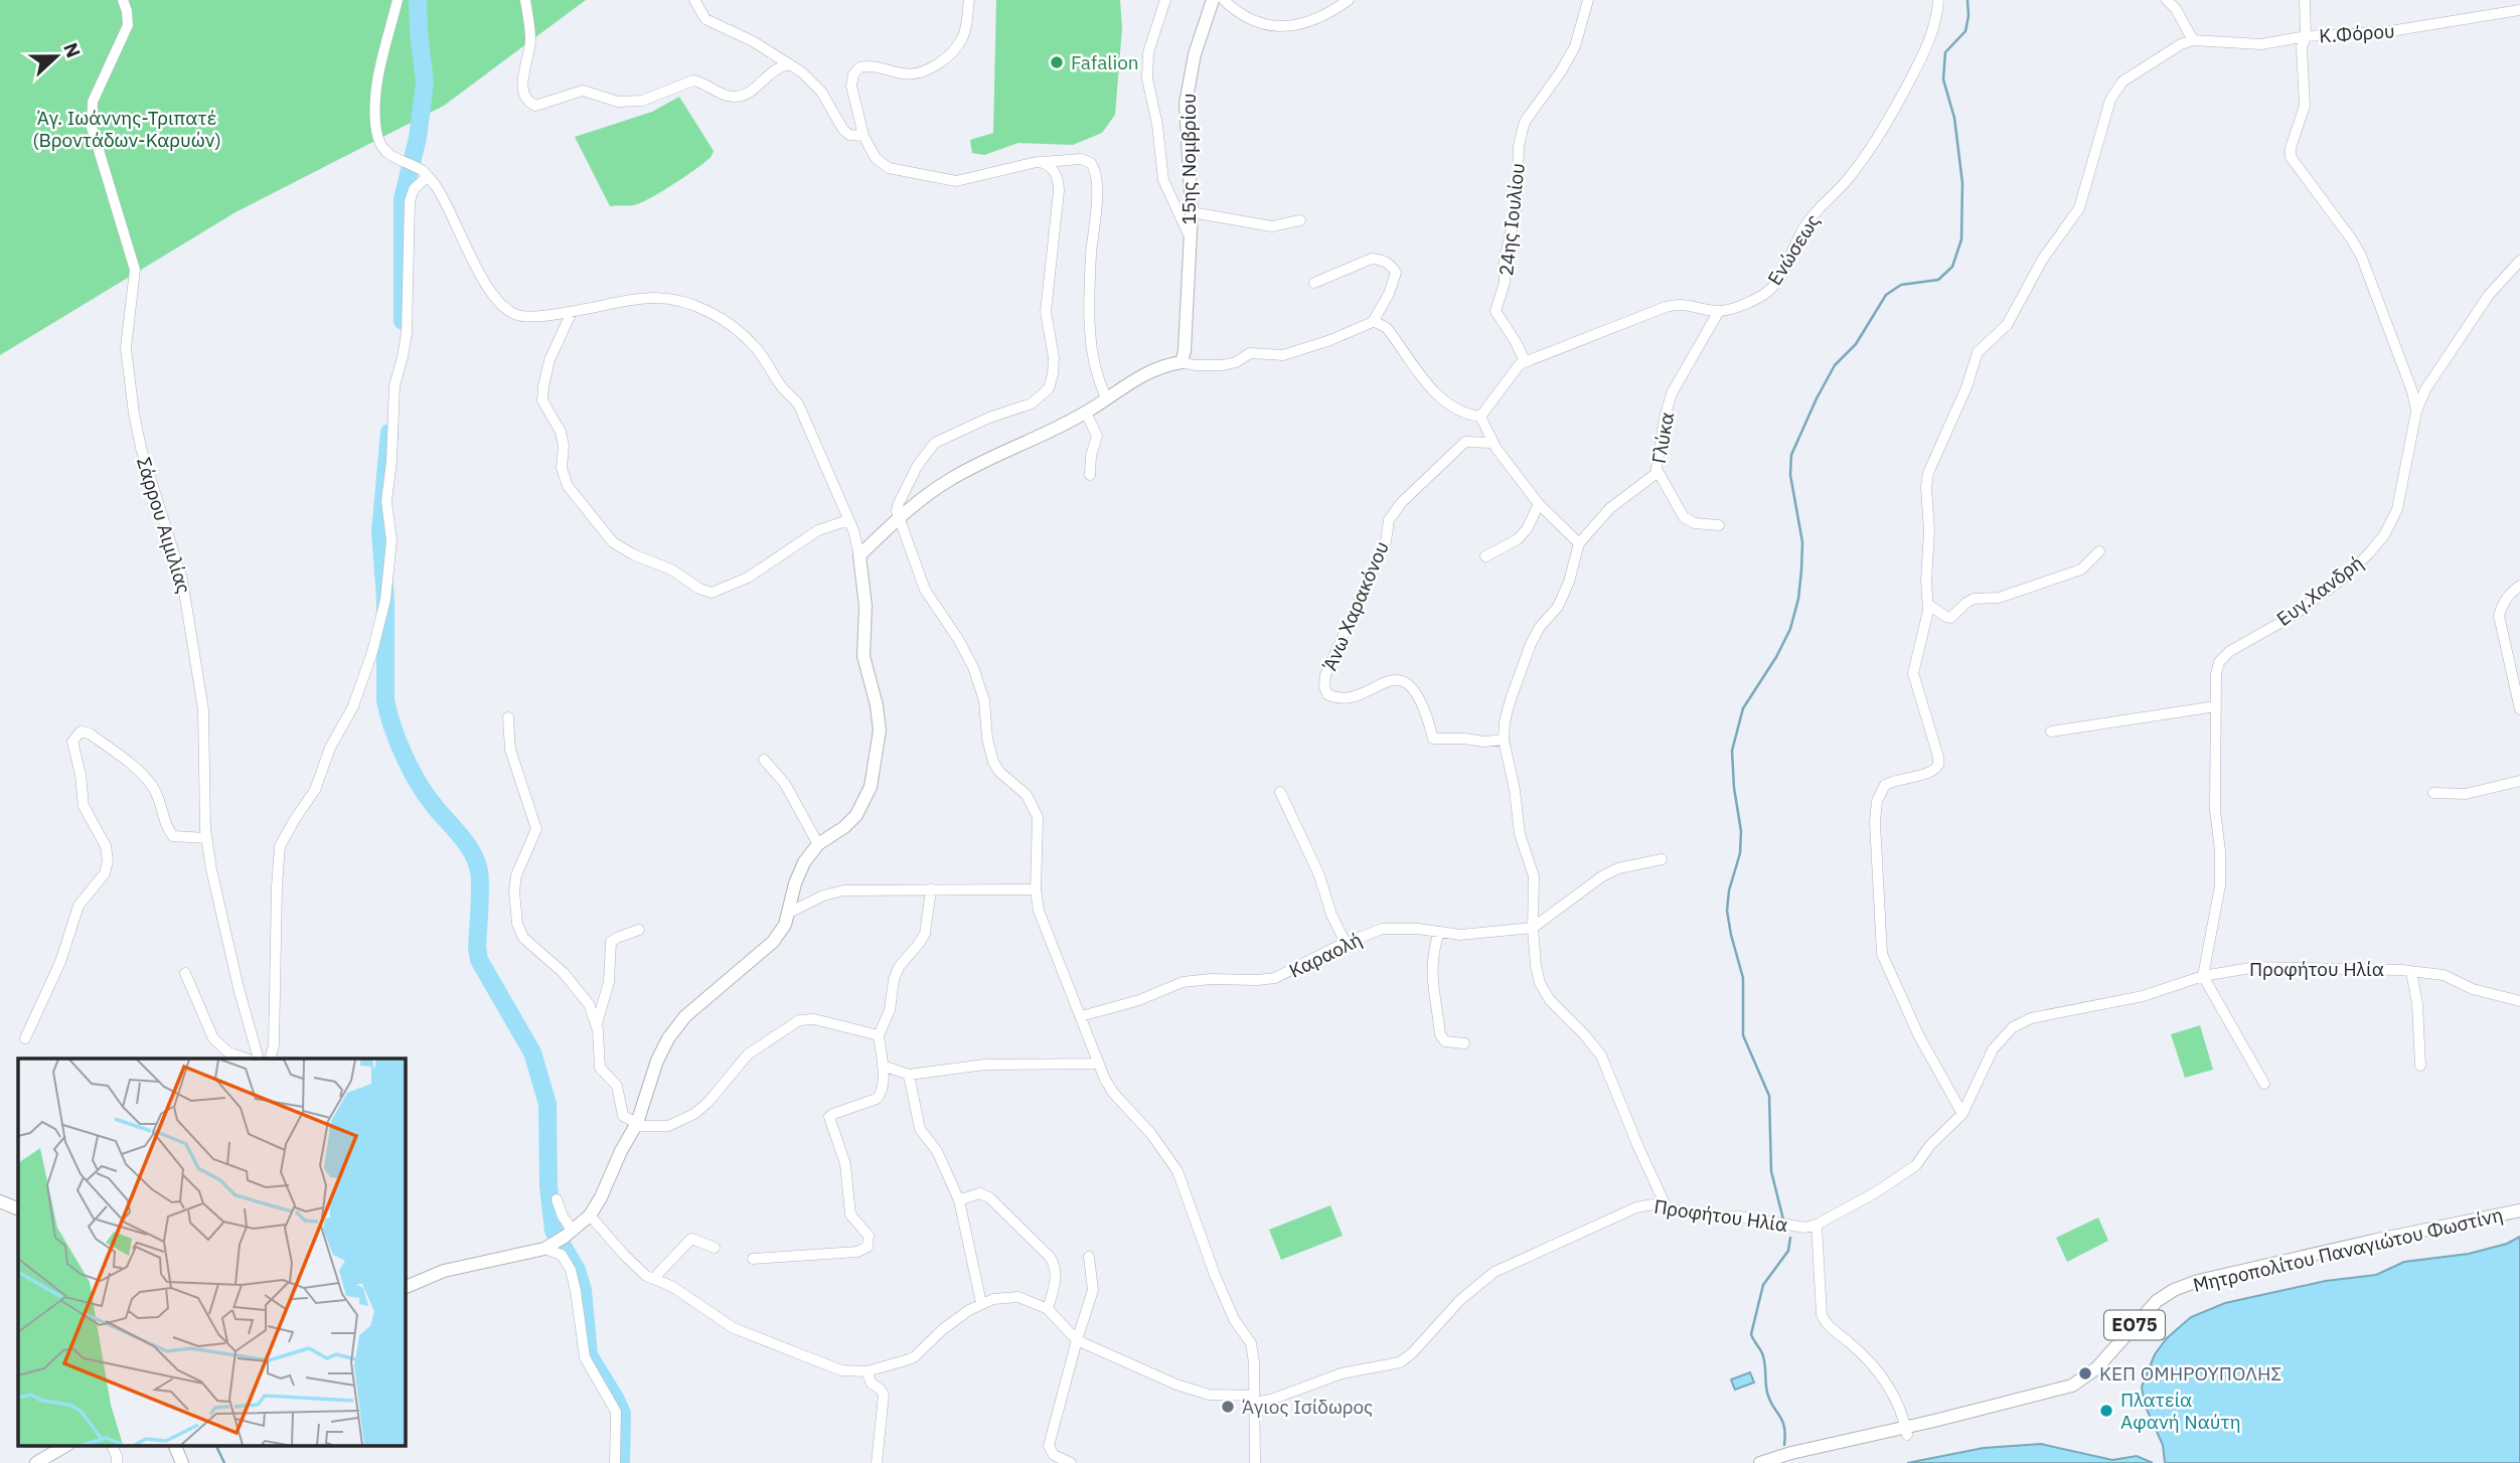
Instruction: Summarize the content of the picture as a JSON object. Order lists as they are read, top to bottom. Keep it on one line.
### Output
{"streets":{"main road":["15ης Νομβρίου","Μητροπολίτου Παναγιώτου Φωστίνη","ΕΟ75"],"street":["Κ.Φόρου","24ης Ιουλίου","Ενώσεως","Γλύκα","Σάρρου Αιμιλίας","Ευγ.Χανδρή","Άνω Χαρακόνου","Καραολή","Προφήτου Ηλία"]},"crossings":[["24ης Ιουλίου","Ενώσεως"],["Ενώσεως","Γλύκα"],["Ευγ.Χανδρή","Προφήτου Ηλία"]],"parks":["Άγ. Ιωάννης-Τριπατέ (Βροντάδων-Καρυών)"],"places":["Fafalion","ΚΕΠ ΟΜΗΡΟΥΠΟΛΗΣ","Άγιος Ισίδωρος","Πλατεία Αφανή Ναύτη"],"north":"right"}
